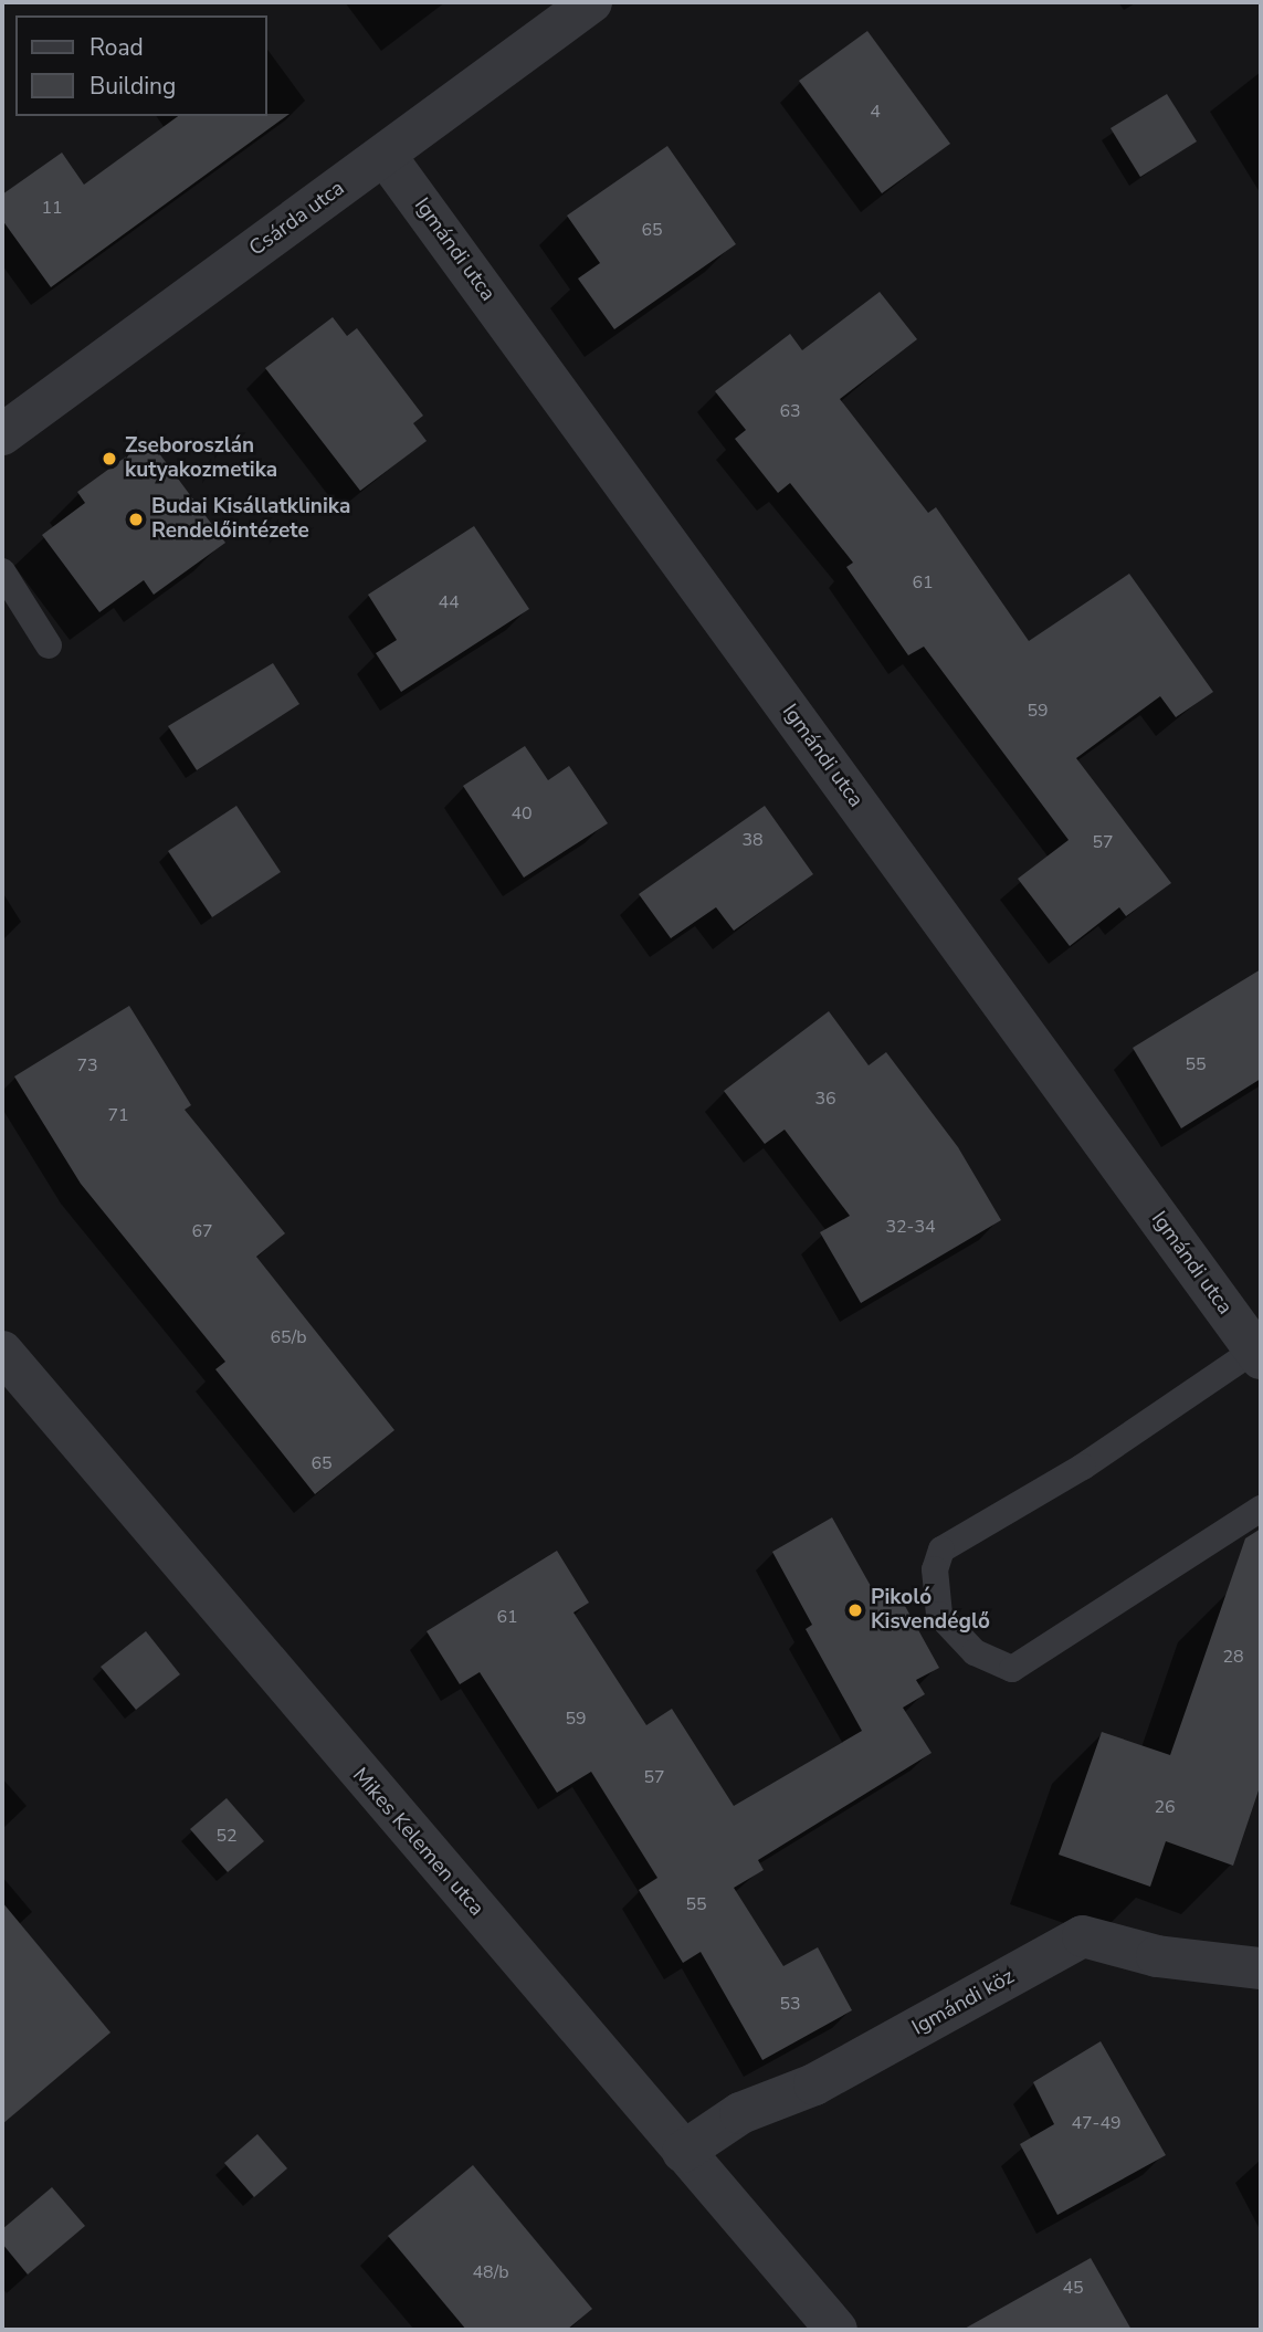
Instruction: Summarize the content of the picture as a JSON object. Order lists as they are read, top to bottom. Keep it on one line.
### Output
{"streets":{"street":["Csárda utca","Igmándi utca","Mikes Kelemen utca","Igmándi köz"]},"crossings":[["Csárda utca","Igmándi utca"],["Mikes Kelemen utca","Igmándi köz"]],"places":["Zseboroszlán kutyakozmetika","Budai Kisállatklinika Rendelőintézete","Pikoló Kisvendéglő"],"house_numbers":["4","11","65","63","61","44","59","40","38","57","55","73","36","71","32-34","67","65/b","65","61","28","59","57","26","52","55","53","47-49","48/b","45"],"legend":["Road","Building"]}
